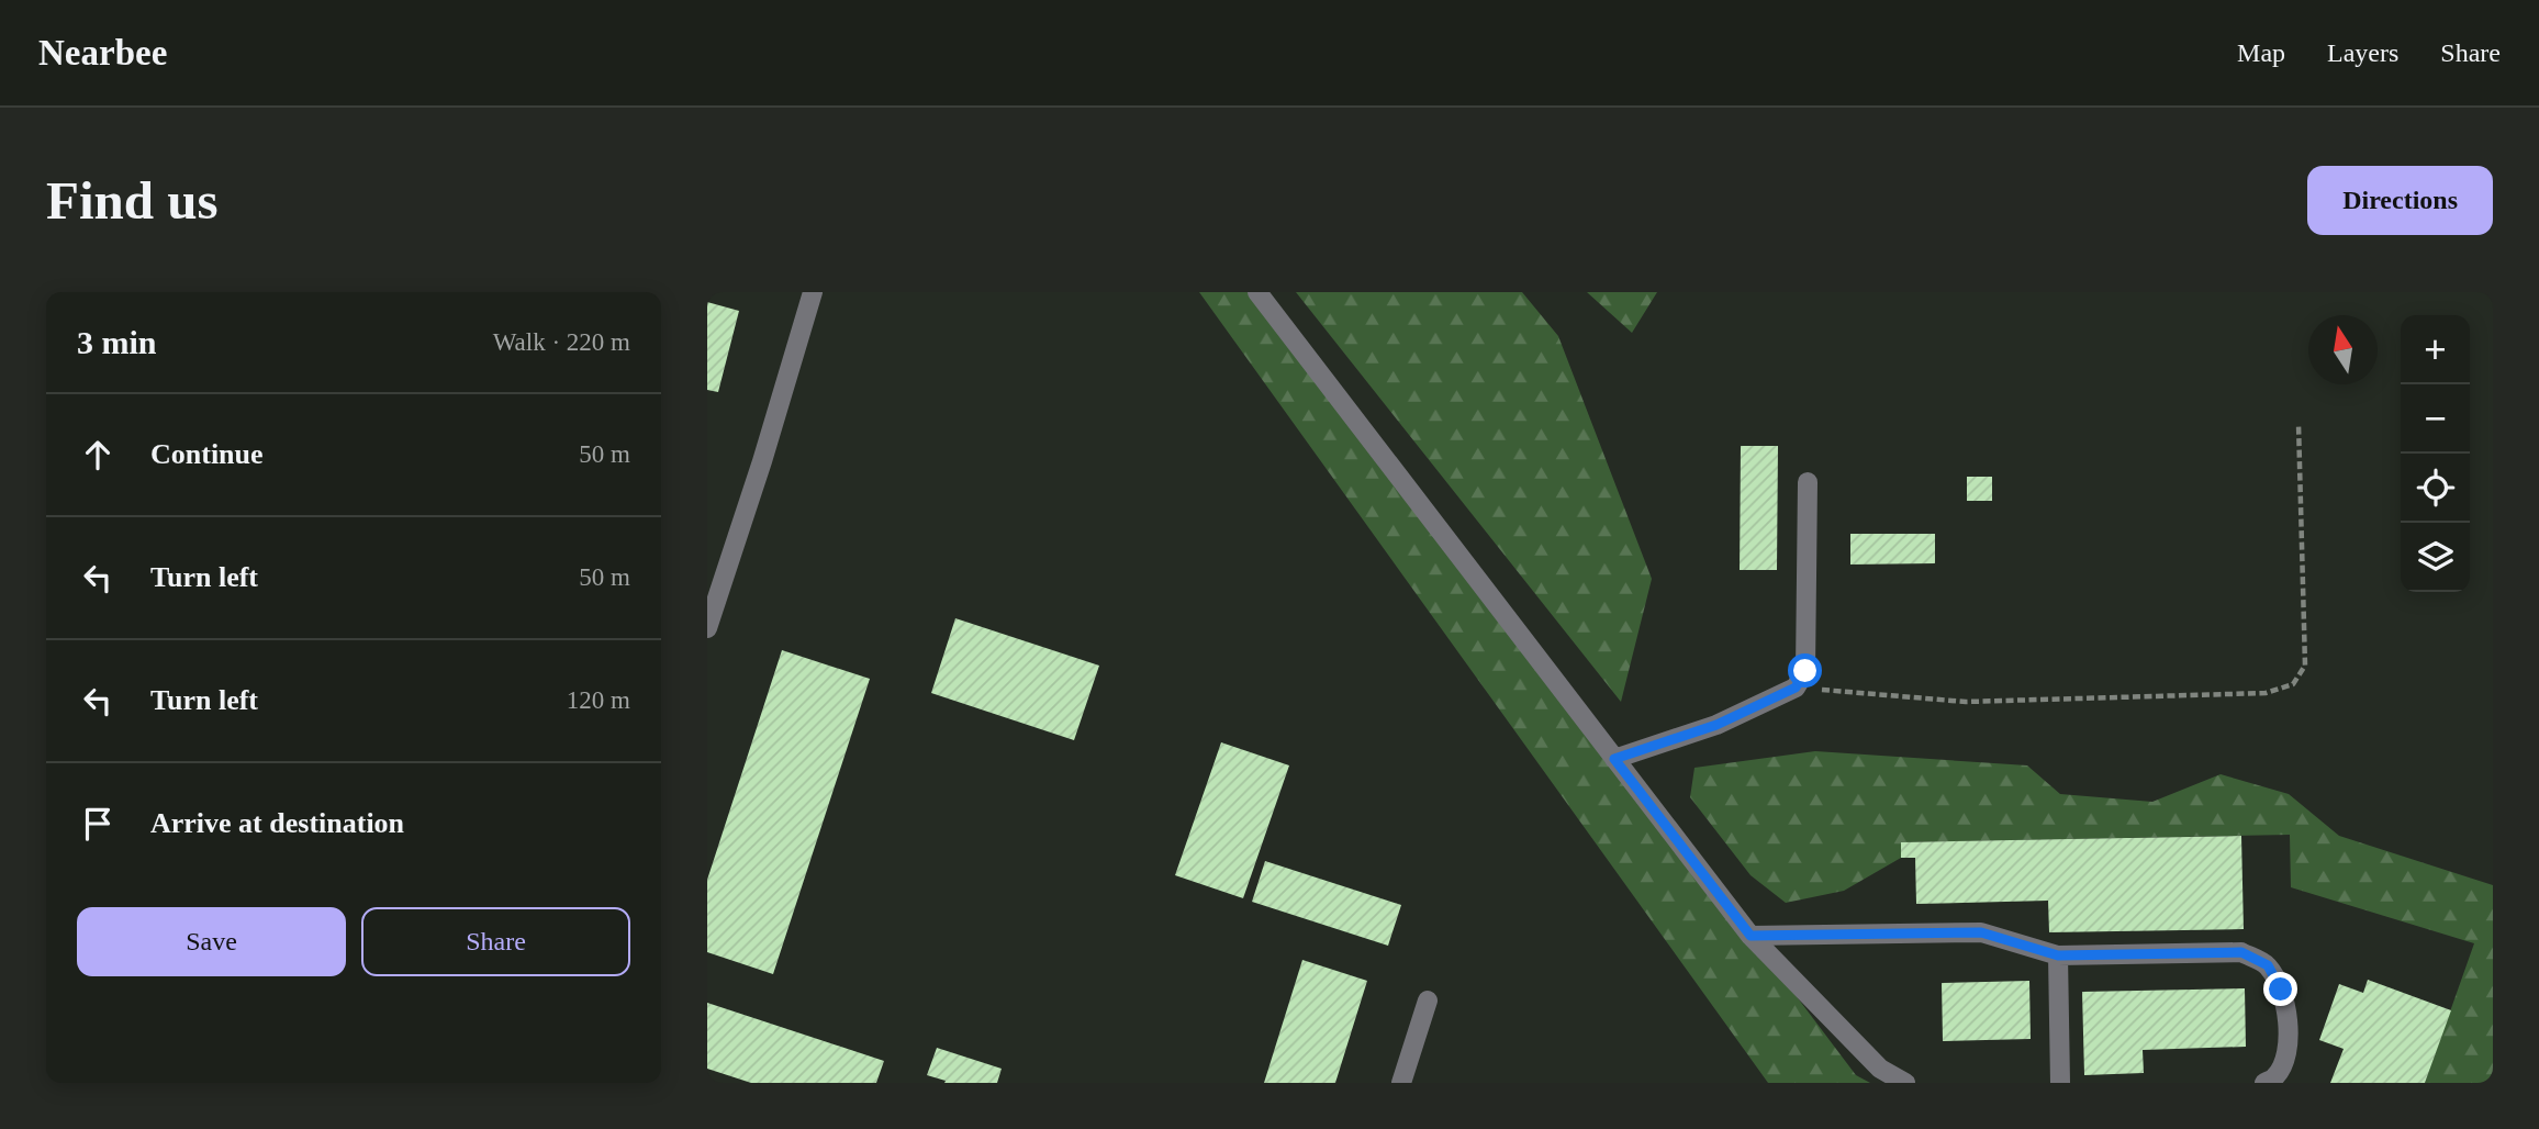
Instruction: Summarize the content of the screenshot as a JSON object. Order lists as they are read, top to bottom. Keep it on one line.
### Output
{"north":"top","page":{"header":"Nearbee","nav":["Map","Layers","Share"],"buttons":["Directions",["Save","Share"]],"title":"Find us","heading":["3 min","Walk · 220 m"],"map_buttons":["+","−"],"list":[["Continue","50 m"],["Turn left","50 m"],["Turn left","120 m"],"Arrive at destination"]}}
